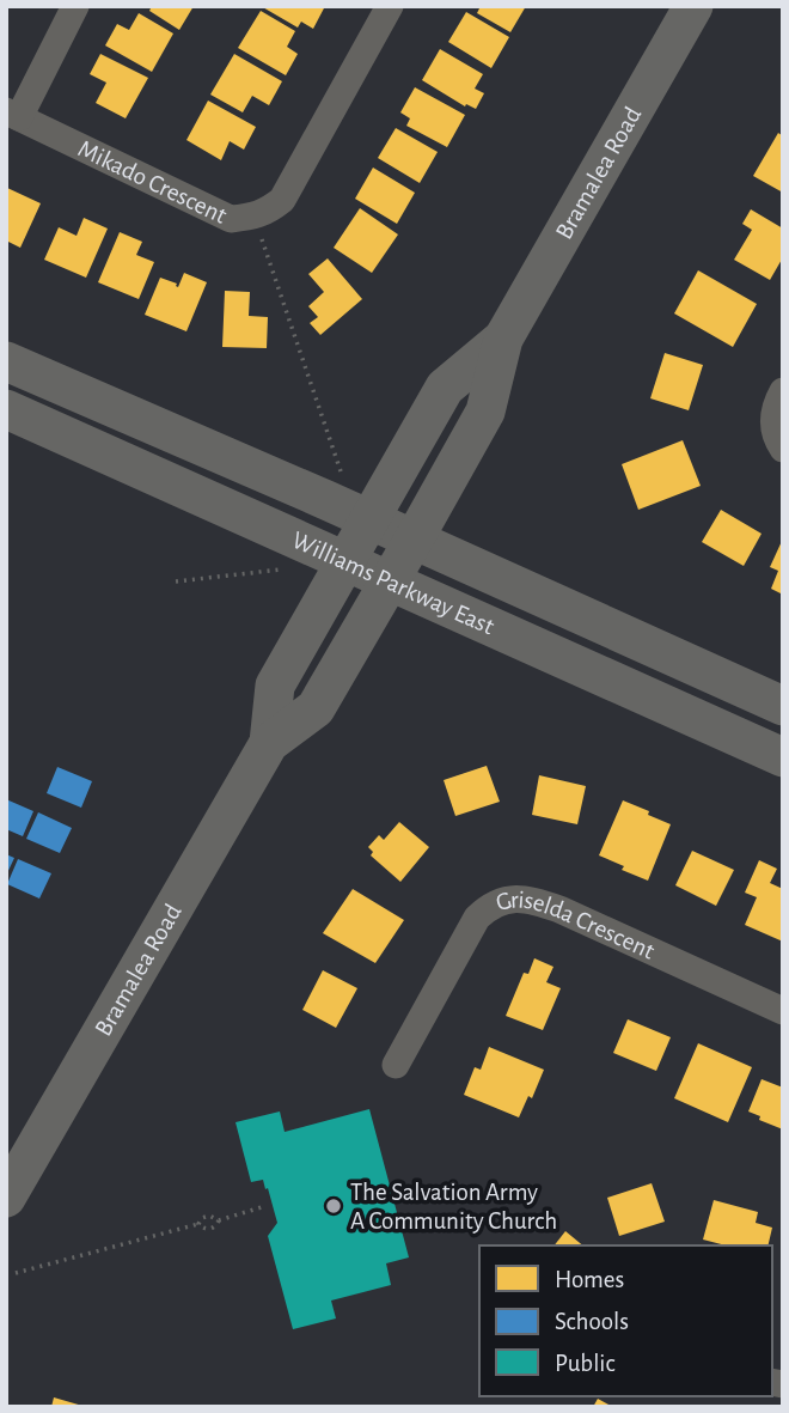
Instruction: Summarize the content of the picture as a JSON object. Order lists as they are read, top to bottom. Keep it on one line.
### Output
{"streets":{"main road":["Bramalea Road","Williams Parkway East"],"street":["Mikado Crescent","Griselda Crescent"]},"crossings":[["Bramalea Road","Williams Parkway East"]],"places":["The Salvation Army A Community Church"],"legend":["Homes","Schools","Public"]}
